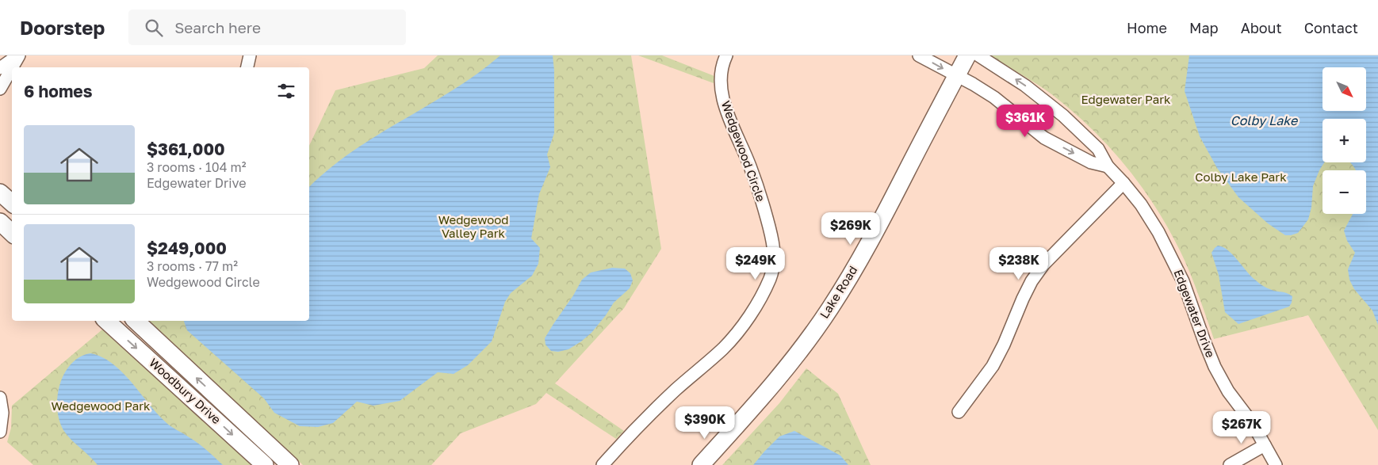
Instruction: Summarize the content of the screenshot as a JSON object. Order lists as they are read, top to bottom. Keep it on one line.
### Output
{"streets":{"street":["Wedgewood Circle","Lake Road","Edgewater Drive","Woodbury Drive"]},"water":["Colby Lake"],"parks":["Edgewater Park","Colby Lake Park","Wedgewood Valley Park","Wedgewood Park"],"north":"bottom right","page":{"header":"Doorstep","search":"Search here","nav":["Home","Map","About","Contact"],"map_buttons":["+","−"],"heading":"6 homes","price":["$361K","$269K","$249K","$238K","$390K","$267K"],"list":[{"name":"$361,000","note":"3 rooms · 104 m² · Edgewater Drive"},{"name":"$249,000","note":"3 rooms · 77 m² · Wedgewood Circle"}]}}
